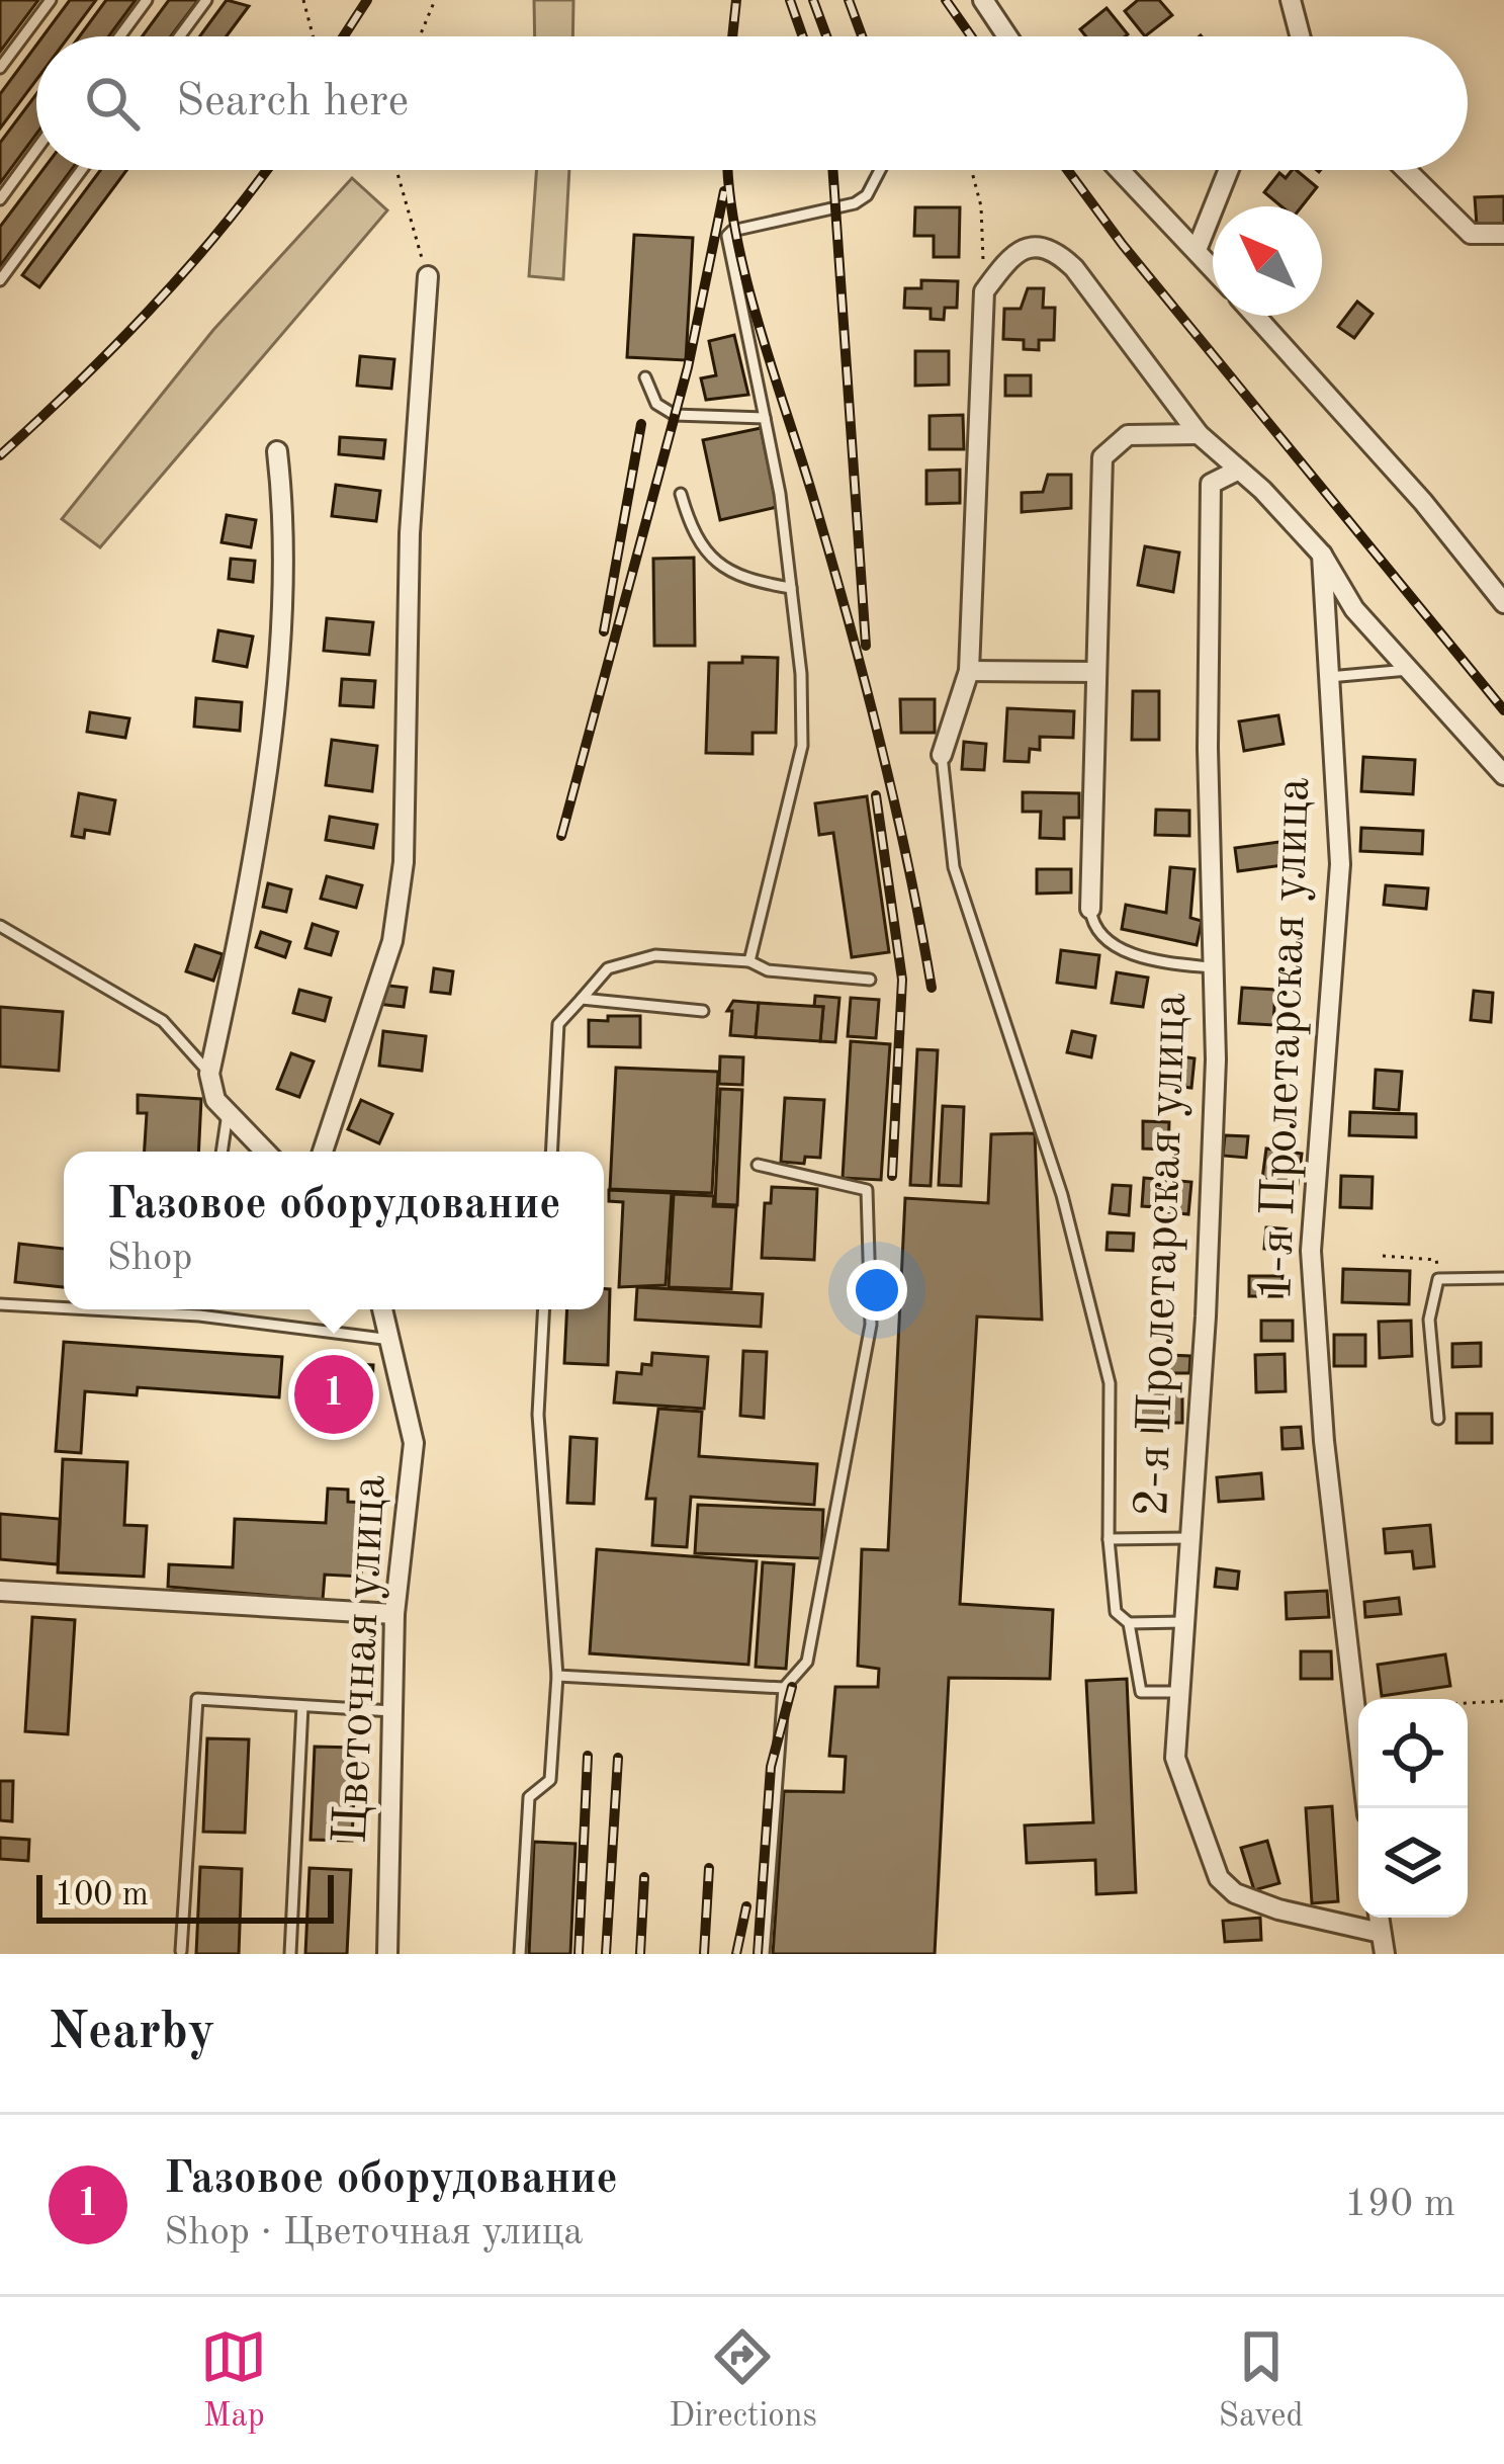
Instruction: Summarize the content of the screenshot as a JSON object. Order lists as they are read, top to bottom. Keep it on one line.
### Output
{"streets":{"street":["1-я Пролетарская улица","2-я Пролетарская улица","Цветочная улица"]},"scale_bar":"100 m","north":"top left","page":{"search":"Search here","popup":["Газовое оборудование","Shop"],"pins":"1","scale":"100 m","heading":"Nearby","list":[{"mark":"1","name":"Газовое оборудование","note":"Shop · Цветочная улица","value":"190 m"}],"nav":["Map","Directions","Saved"]}}
